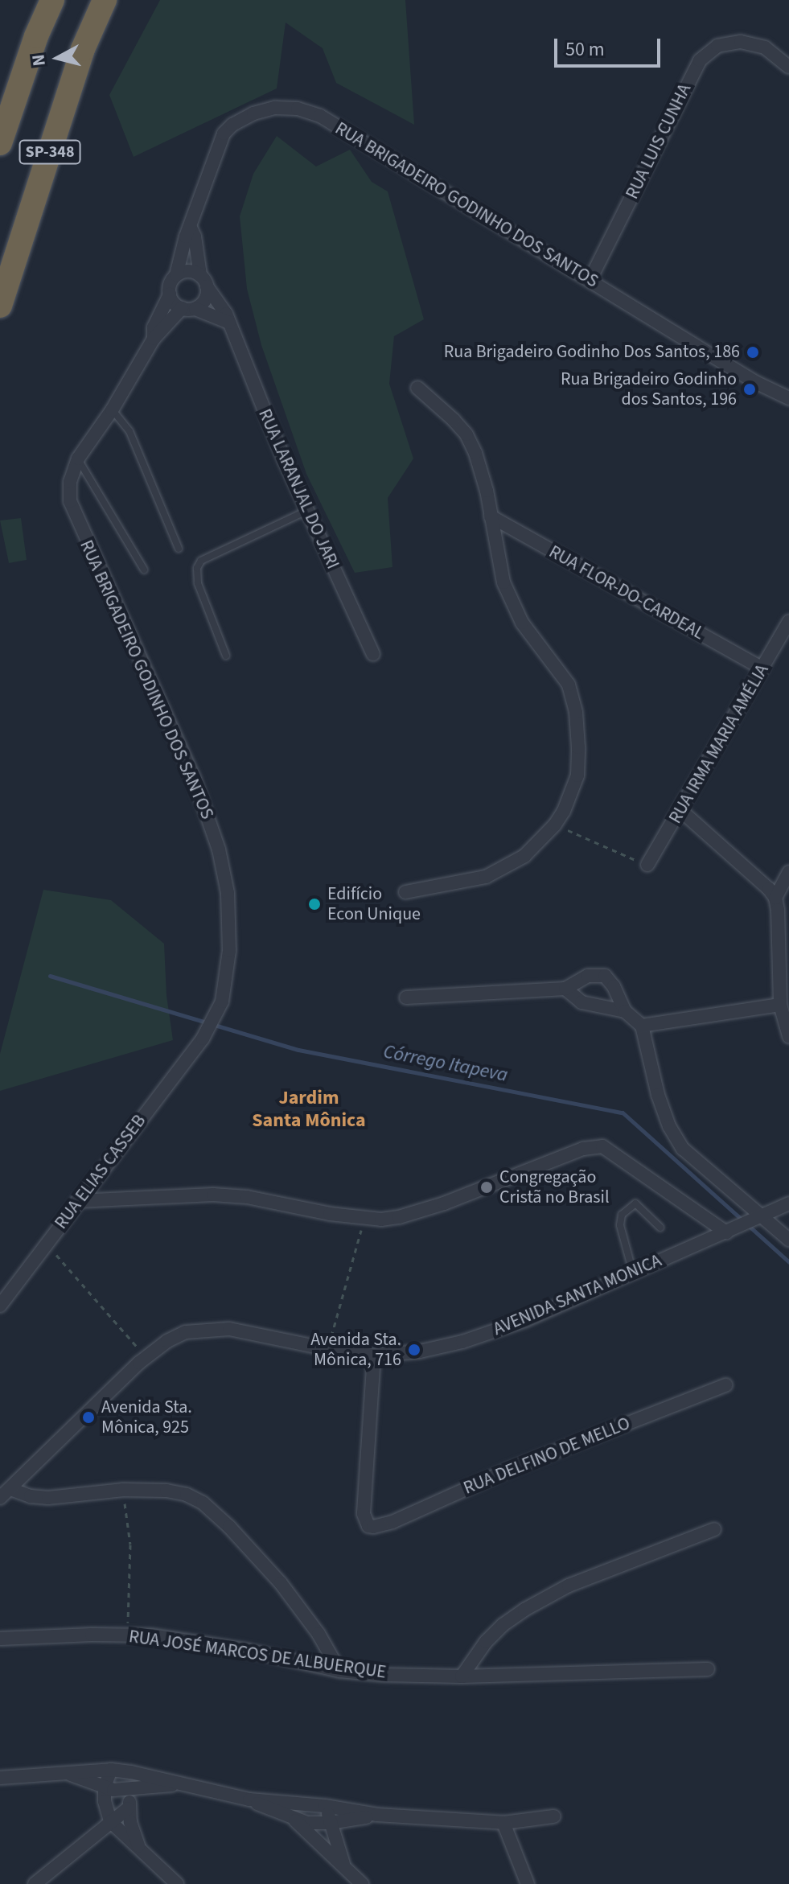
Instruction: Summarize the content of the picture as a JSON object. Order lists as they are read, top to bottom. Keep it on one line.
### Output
{"streets":{"highway":["SP-348"],"street":["RUA LUIS CUNHA","RUA BRIGADEIRO GODINHO DOS SANTOS","RUA LARANJAL DO JARI","RUA FLOR-DO-CARDEAL","RUA IRMA MARIA AMÉLIA","RUA ELIAS CASSEB","AVENIDA SANTA MONICA","RUA DELFINO DE MELLO","RUA JOSÉ MARCOS DE ALBUERQUE"]},"crossings":[["RUA LUIS CUNHA","RUA BRIGADEIRO GODINHO DOS SANTOS"],["RUA BRIGADEIRO GODINHO DOS SANTOS","RUA LARANJAL DO JARI"],["RUA BRIGADEIRO GODINHO DOS SANTOS","RUA ELIAS CASSEB"],["RUA FLOR-DO-CARDEAL","RUA IRMA MARIA AMÉLIA"],["AVENIDA SANTA MONICA","RUA DELFINO DE MELLO"]],"districts":["Jardim Santa Mônica"],"water":["Córrego Itapeva"],"places":["Rua Brigadeiro Godinho Dos Santos, 186","Rua Brigadeiro Godinho dos Santos, 196","Edifício Econ Unique","Congregação Cristã no Brasil","Avenida Sta. Mônica, 716","Avenida Sta. Mônica, 925"],"scale_bar":"50 m","north":"left"}
